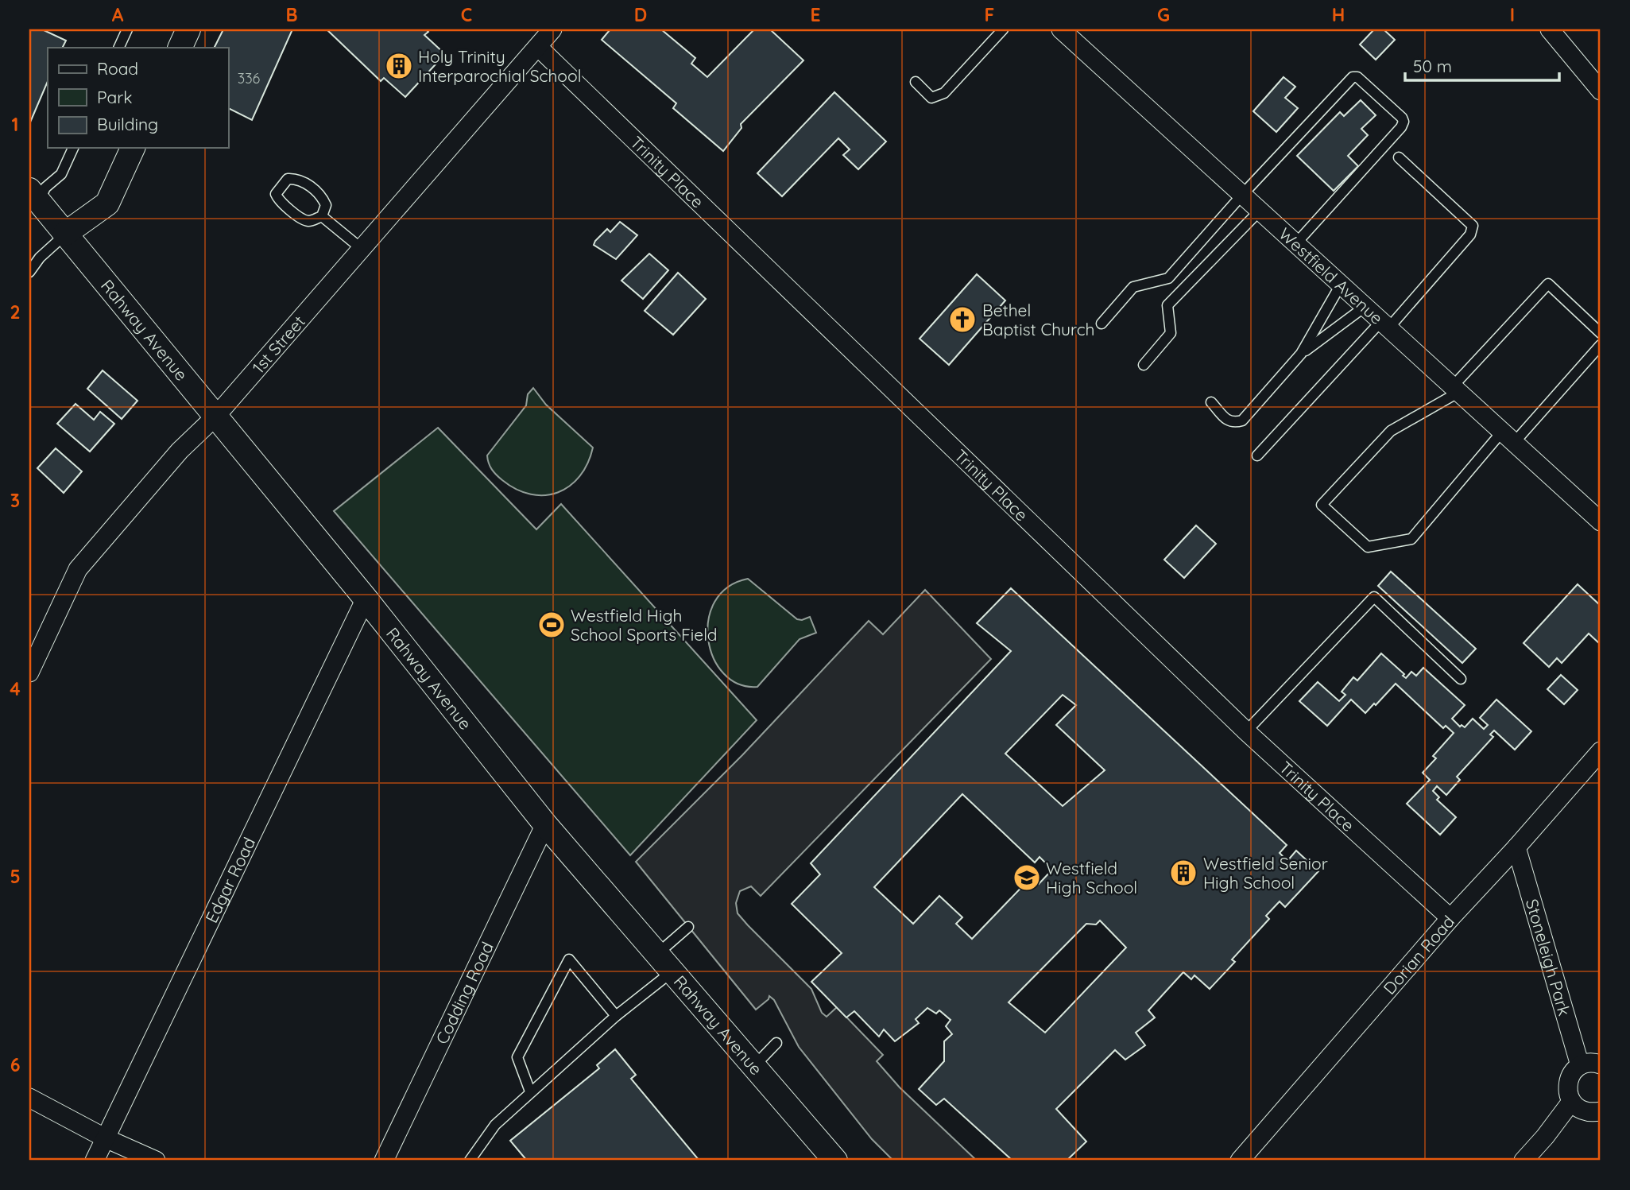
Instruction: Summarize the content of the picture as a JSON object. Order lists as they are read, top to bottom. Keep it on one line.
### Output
{"streets":{"street":["Trinity Place","Westfield Avenue","Rahway Avenue","1st Street","Edgar Road","Dorian Road","Stoneleigh Park","Codding Road"]},"crossings":[["Trinity Place","1st Street"],["Trinity Place","Dorian Road"],["Rahway Avenue","1st Street"],["Rahway Avenue","Edgar Road"],["Rahway Avenue","Codding Road"],["Dorian Road","Stoneleigh Park"]],"places":{"building":["Holy Trinity Interparochial School","Westfield Senior High School"],"church":["Bethel Baptist Church"],"sports":["Westfield High School Sports Field"],"school or university":["Westfield High School"]},"house_numbers":["336"],"legend":["Road","Park","Building"],"scale_bar":"50 m","grid":{"columns":["A","B","C","D","E","F","G","H","I"],"rows":["1","2","3","4","5","6"]}}
